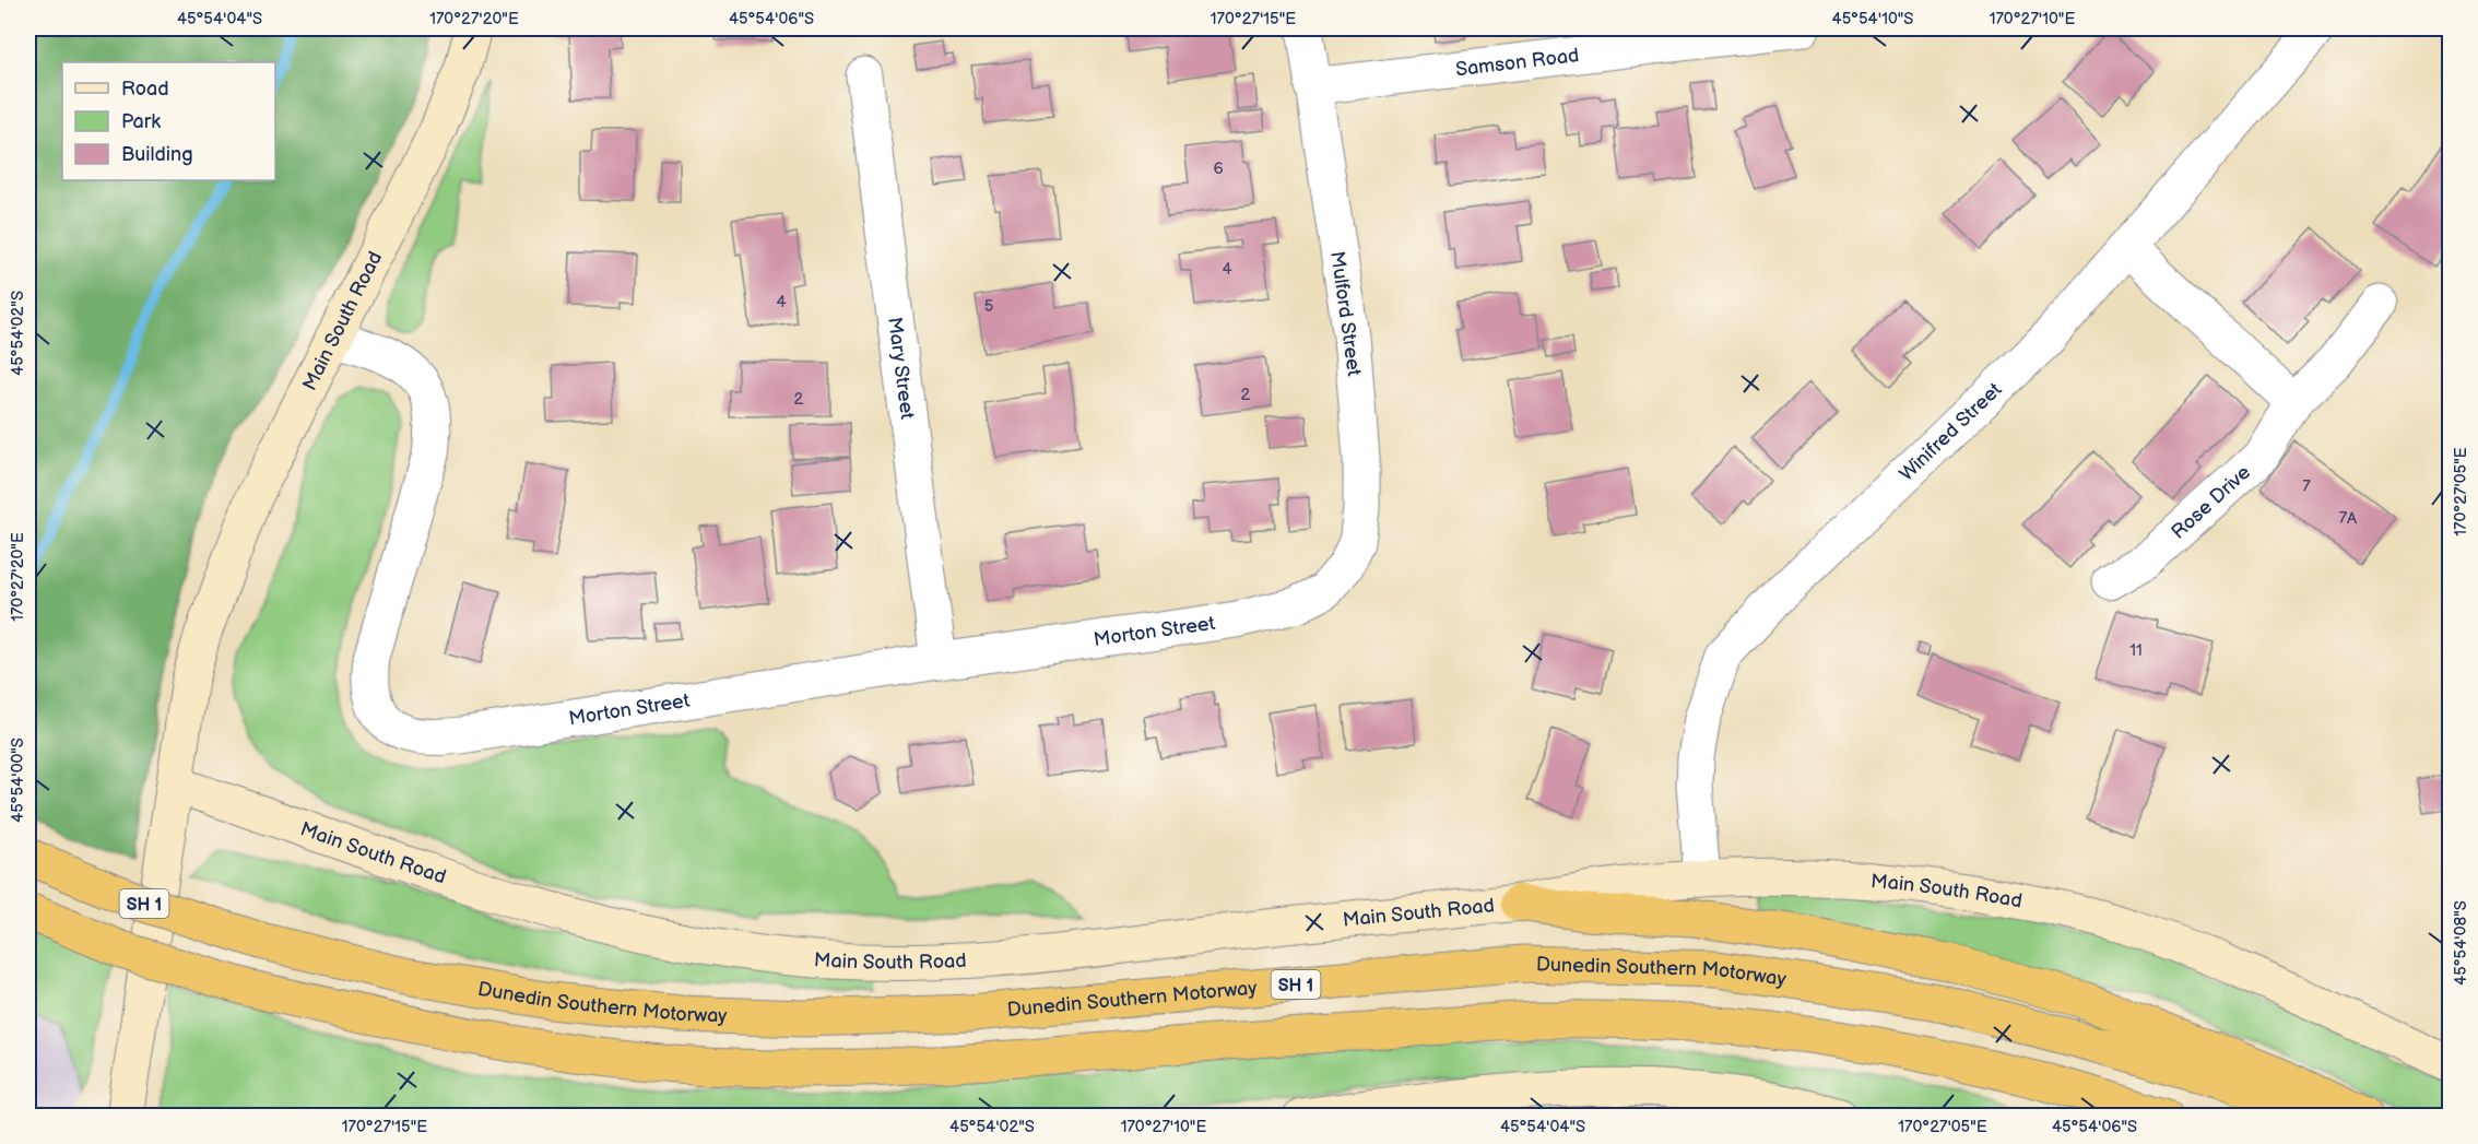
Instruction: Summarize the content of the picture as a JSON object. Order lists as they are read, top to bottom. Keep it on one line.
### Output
{"streets":{"highway":["SH 1","Dunedin Southern Motorway"],"main road":["Main South Road"],"street":["Samson Road","Mulford Street","Mary Street","Winifred Street","Rose Drive","Morton Street"]},"crossings":[["Samson Road","Mulford Street"],["Mulford Street","Morton Street"],["Main South Road","Winifred Street"],["Main South Road","Morton Street"],["Mary Street","Morton Street"]],"house_numbers":["6","4","4","5","2","2","7","7A","11"],"legend":["Road","Park","Building"],"coordinates":["45°54'04\"S","170°27'20\"E","45°54'06\"S","170°27'15\"E","45°54'10\"S","170°27'10\"E","45°54'02\"S","170°27'05\"E","45°54'00\"S","45°54'08\"S"]}
